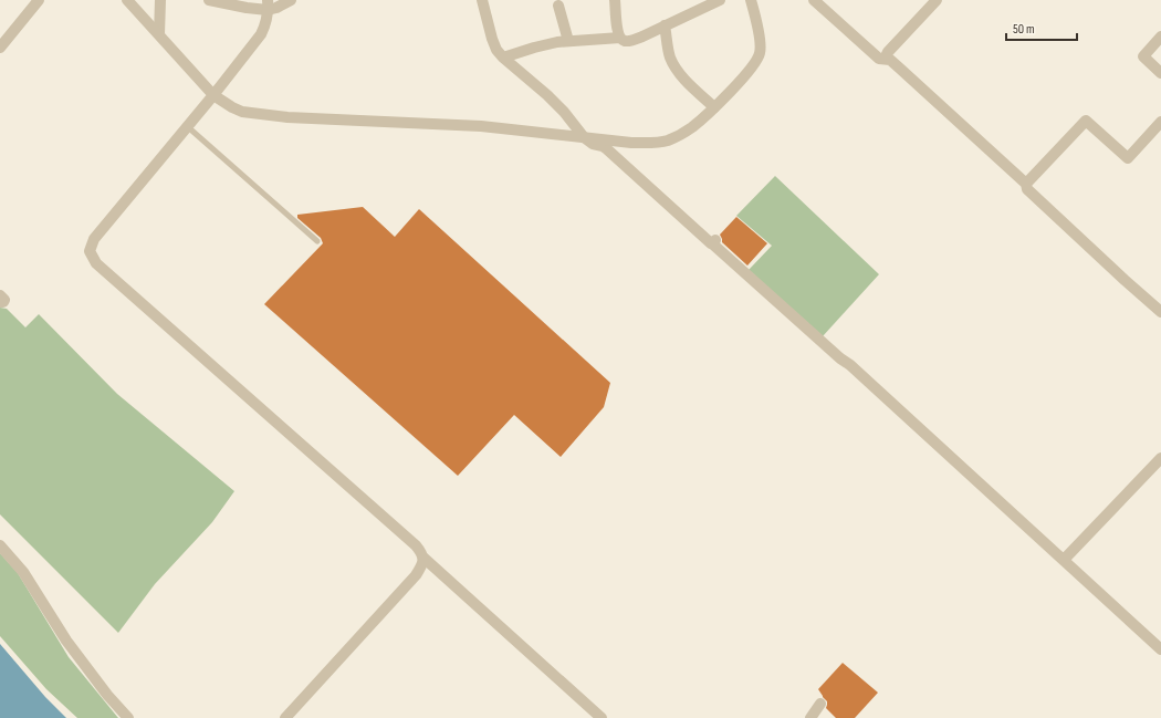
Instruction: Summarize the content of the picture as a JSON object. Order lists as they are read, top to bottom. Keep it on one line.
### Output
{"scale_bar":"50 m"}
